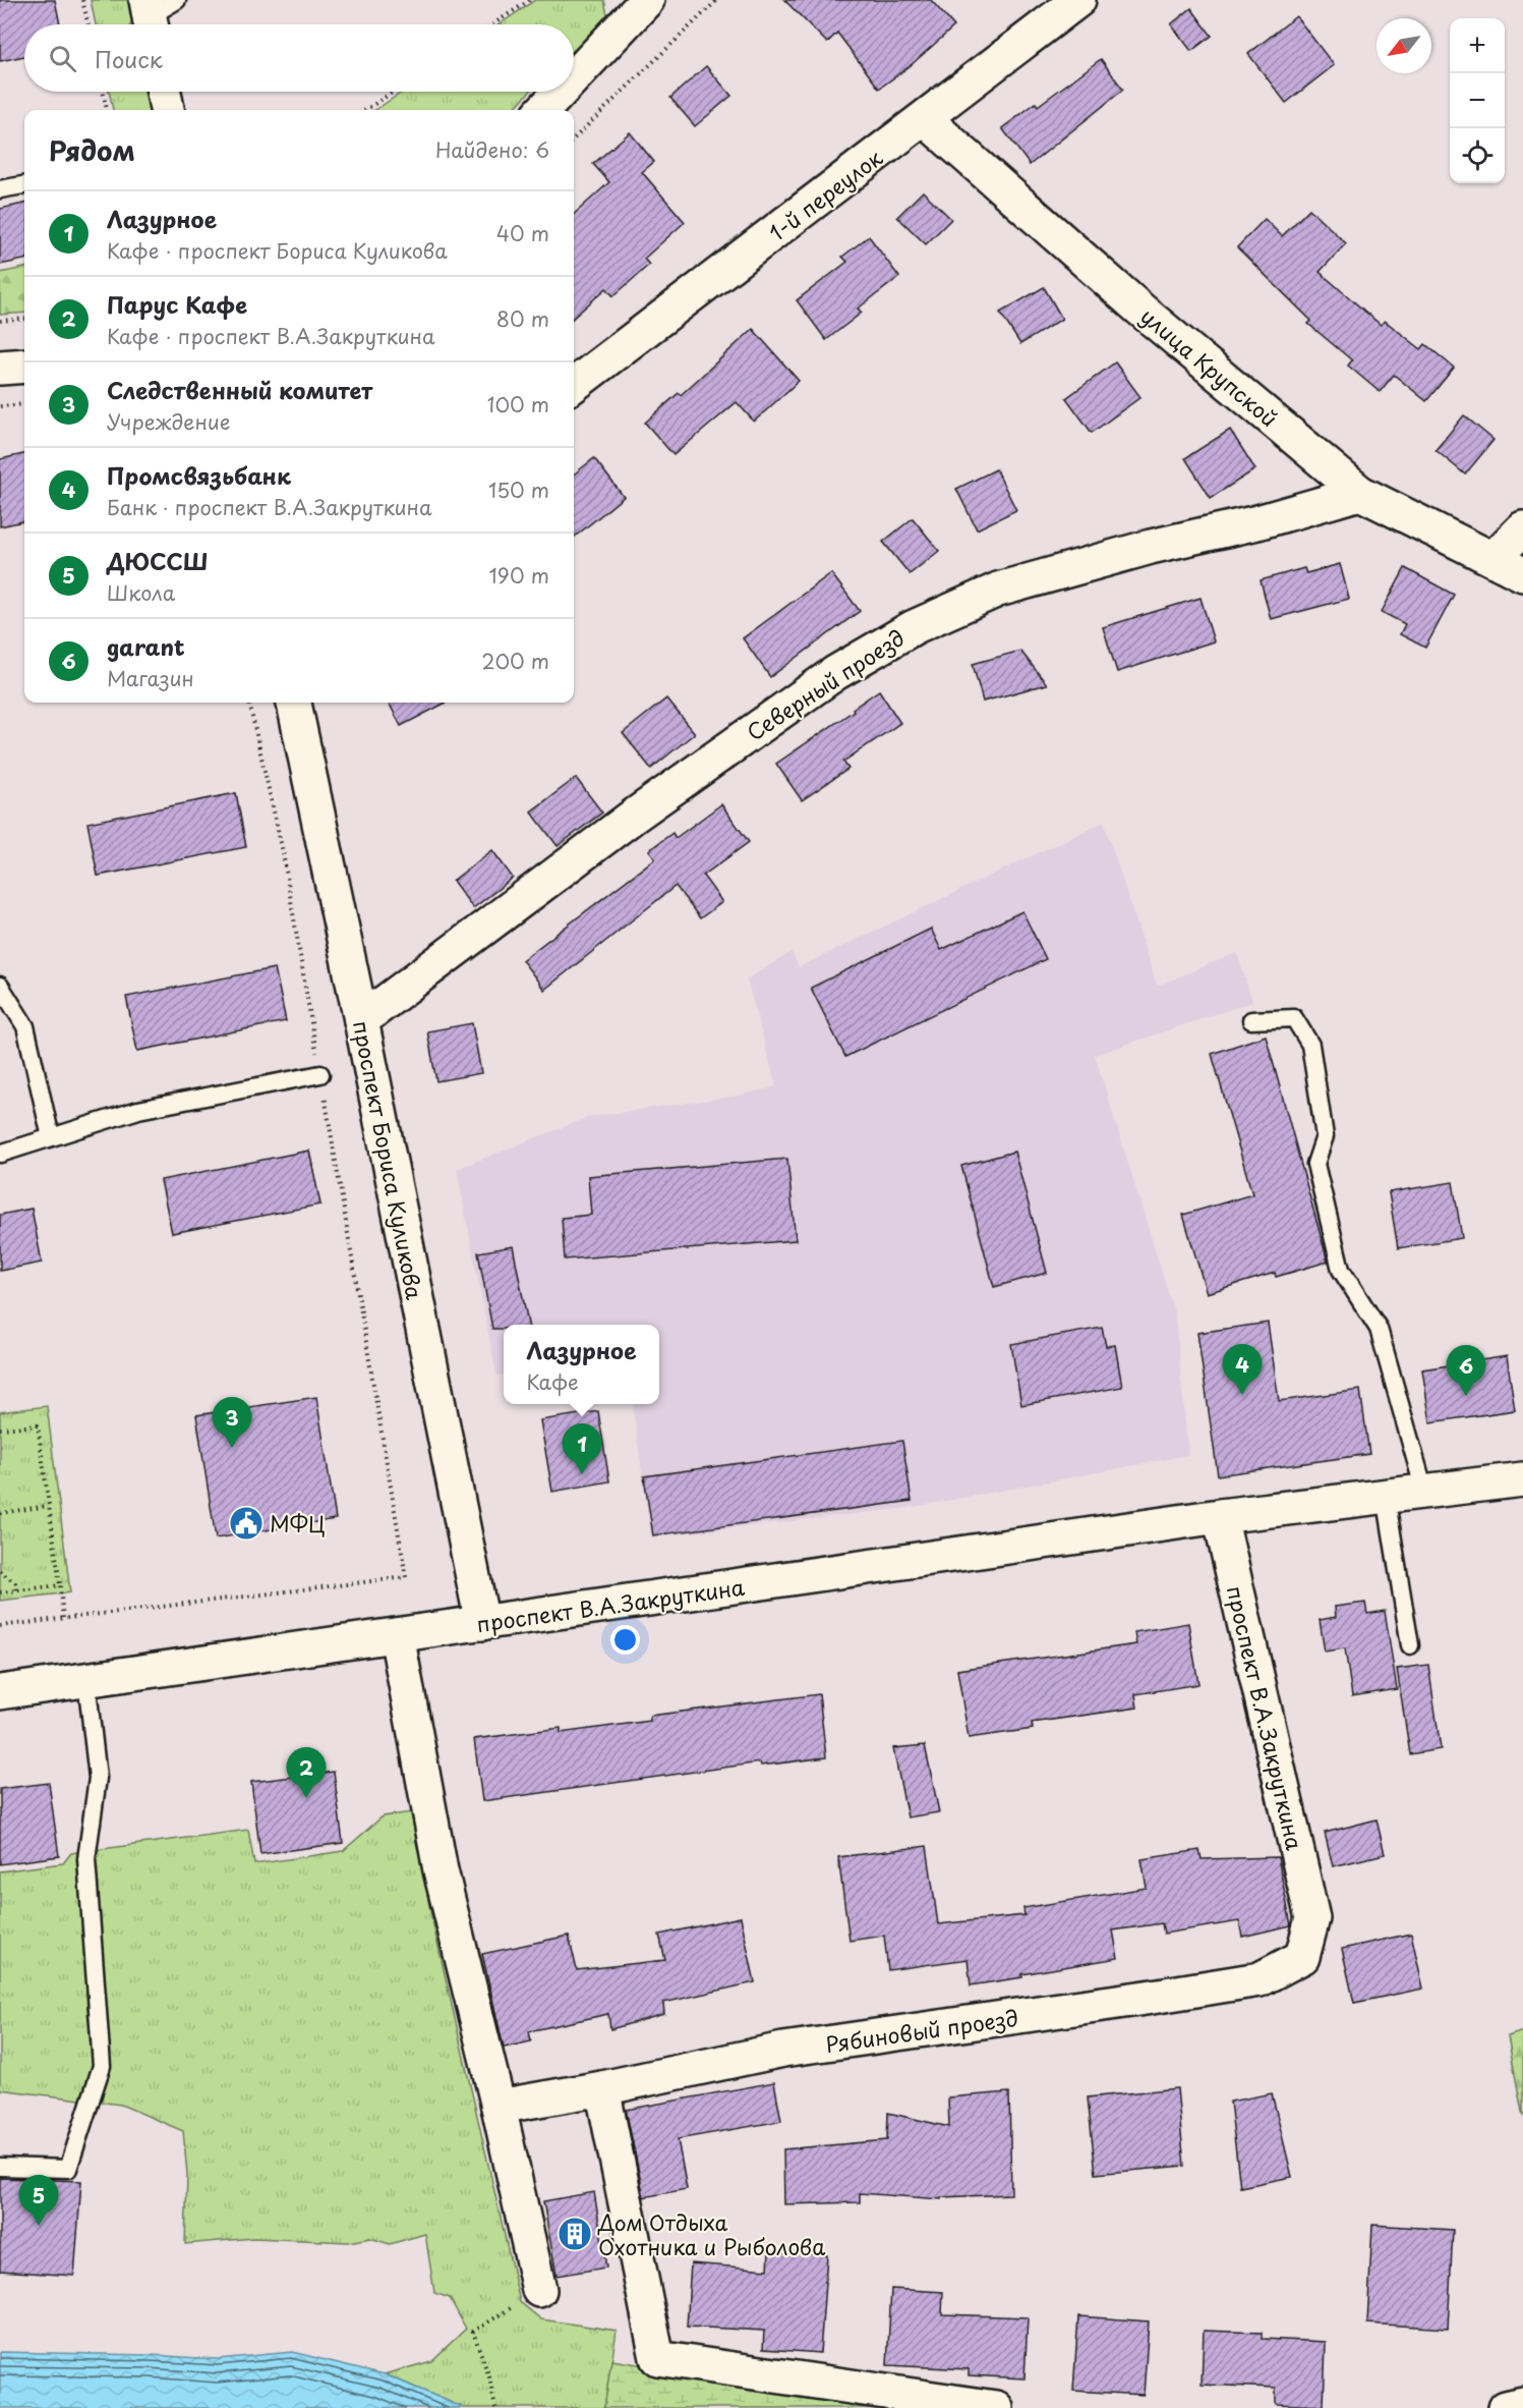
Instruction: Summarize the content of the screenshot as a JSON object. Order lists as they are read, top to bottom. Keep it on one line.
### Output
{"streets":{"street":["1-й переулок","улица Крупской","Северный проезд","проспект Бориса Куликова","проспект В.А.Закруткина","Рябиновый проезд"]},"crossings":[["1-й переулок","улица Крупской"],["улица Крупской","Северный проезд"],["Северный проезд","проспект Бориса Куликова"],["проспект Бориса Куликова","проспект В.А.Закруткина"],["проспект В.А.Закруткина","Рябиновый проезд"]],"places":{"public building":["МФЦ"],"building":["Дом Отдыха Охотника и Рыболова"]},"north":"bottom left","page":{"map_buttons":["+","−"],"search":"Поиск","heading":["Рядом","Найдено: 6"],"list":[{"mark":"1","name":"Лазурное","note":"Кафе · проспект Бориса Куликова","value":"40 m"},{"mark":"2","name":"Парус Кафе","note":"Кафе · проспект В.А.Закруткина","value":"80 m"},{"mark":"3","name":"Следственный комитет","note":"Учреждение","value":"100 m"},{"mark":"4","name":"Промсвязьбанк","note":"Банк · проспект В.А.Закруткина","value":"150 m"},{"mark":"5","name":"ДЮССШ","note":"Школа","value":"190 m"},{"mark":"6","name":"garant","note":"Магазин","value":"200 m"}],"popup":["Лазурное","Кафе"],"pins":["4","6","3","1","2","5"]}}
